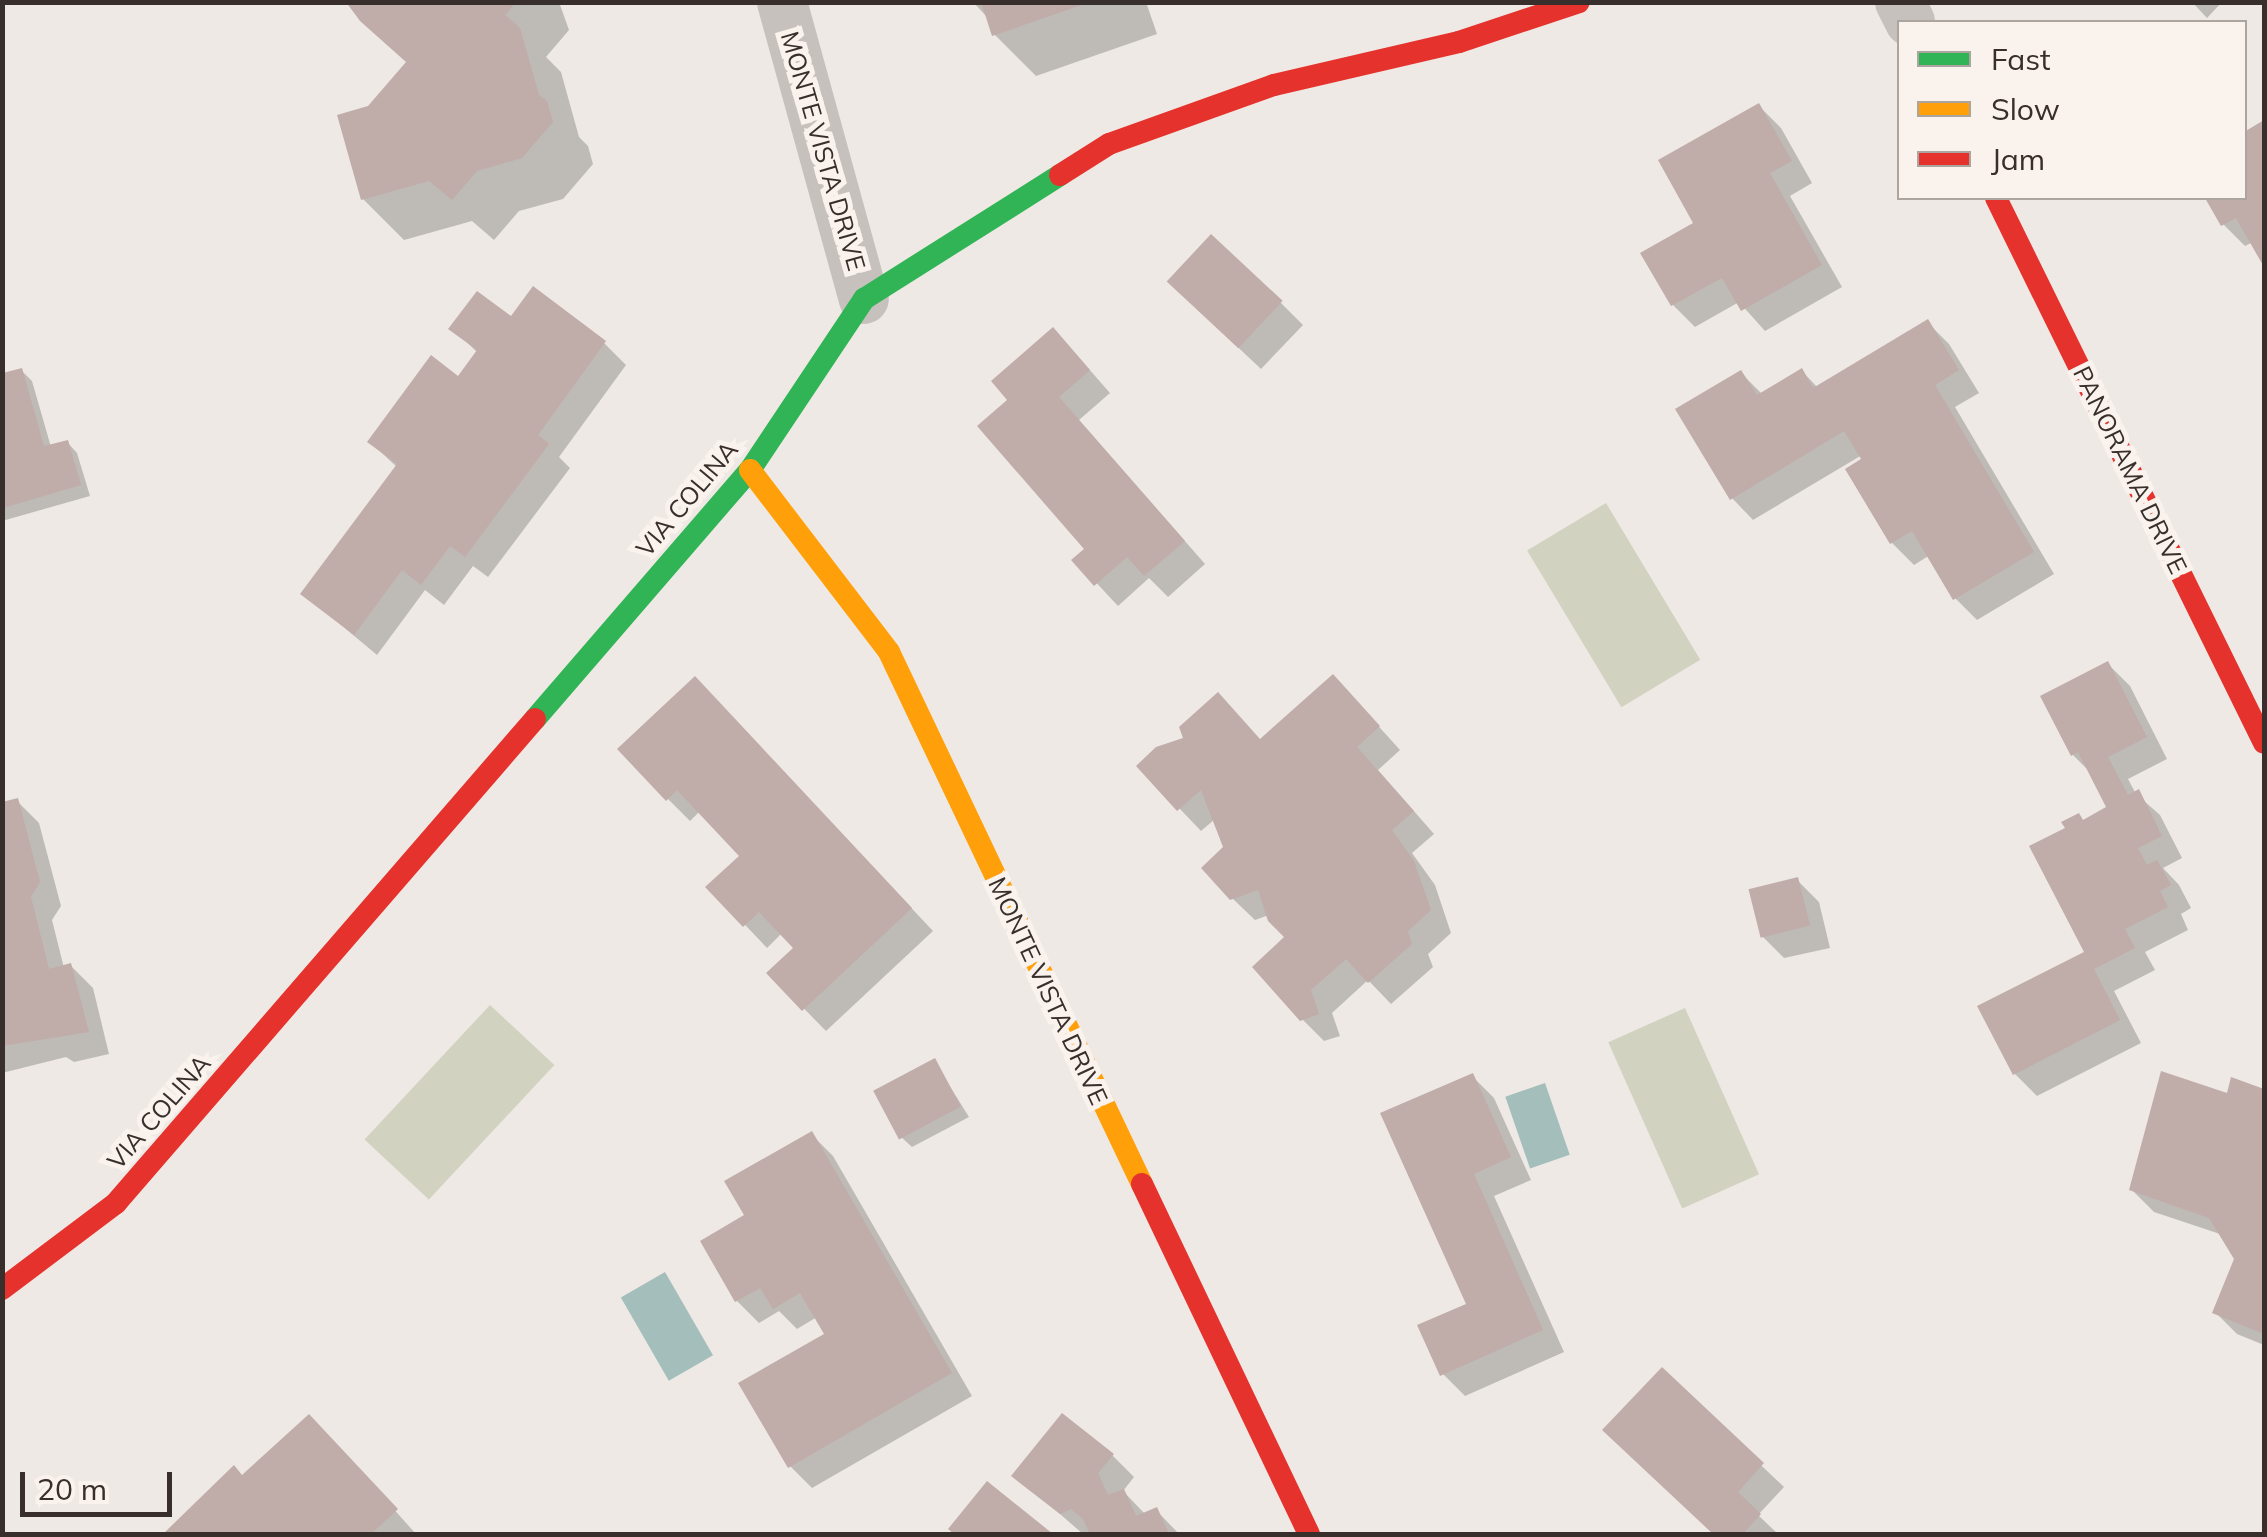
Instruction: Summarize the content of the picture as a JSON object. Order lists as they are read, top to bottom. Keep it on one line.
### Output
{"streets":{"street":["MONTE VISTA DRIVE","PANORAMA DRIVE","VIA COLINA"]},"crossings":[["MONTE VISTA DRIVE","VIA COLINA"]],"legend":["Fast","Slow","Jam"],"scale_bar":"20 m"}
